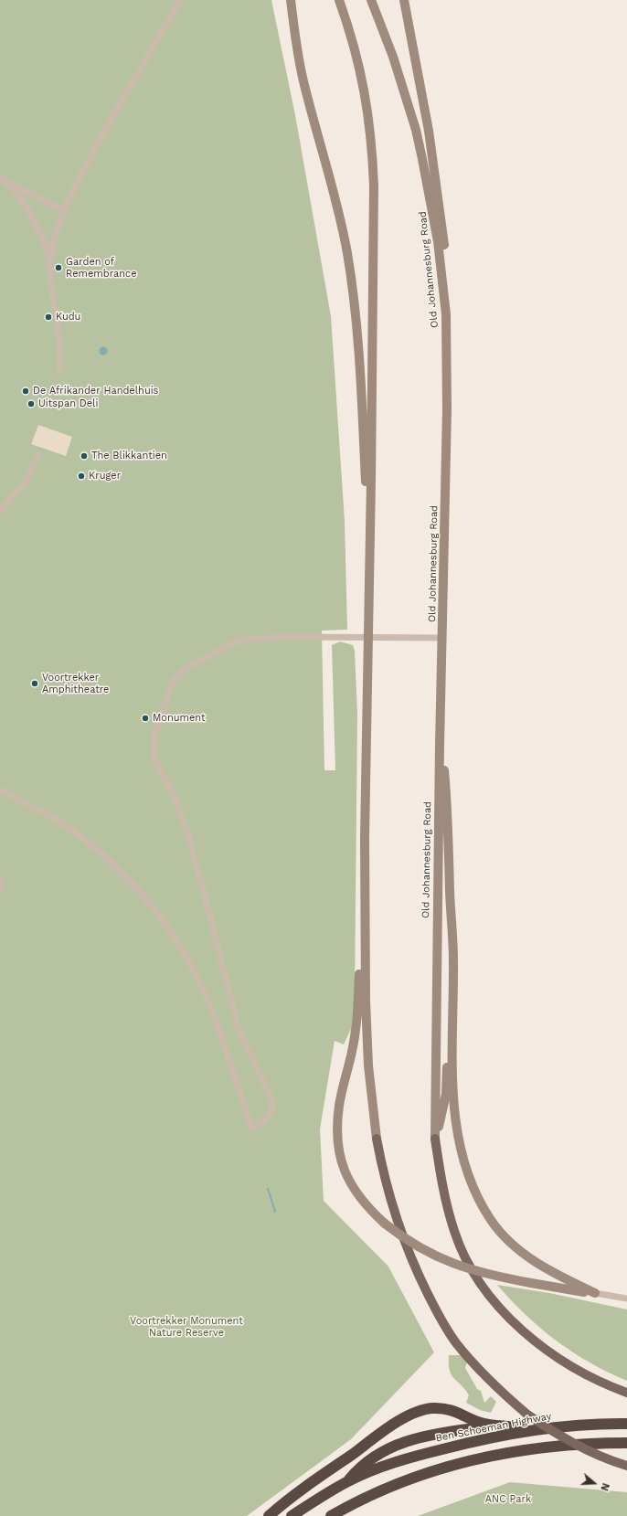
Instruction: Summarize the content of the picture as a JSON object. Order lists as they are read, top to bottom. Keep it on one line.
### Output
{"streets":{"highway":["Ben Schoeman Highway"],"main road":["Old Johannesburg Road"]},"parks":["Voortrekker Monument Nature Reserve","ANC Park"],"places":["Garden of Remembrance","Kudu","De Afrikander Handelhuis","Uitspan Deli","The Blikkantien","Kruger","Voortrekker Amphitheatre","Monument"],"north":"right"}
